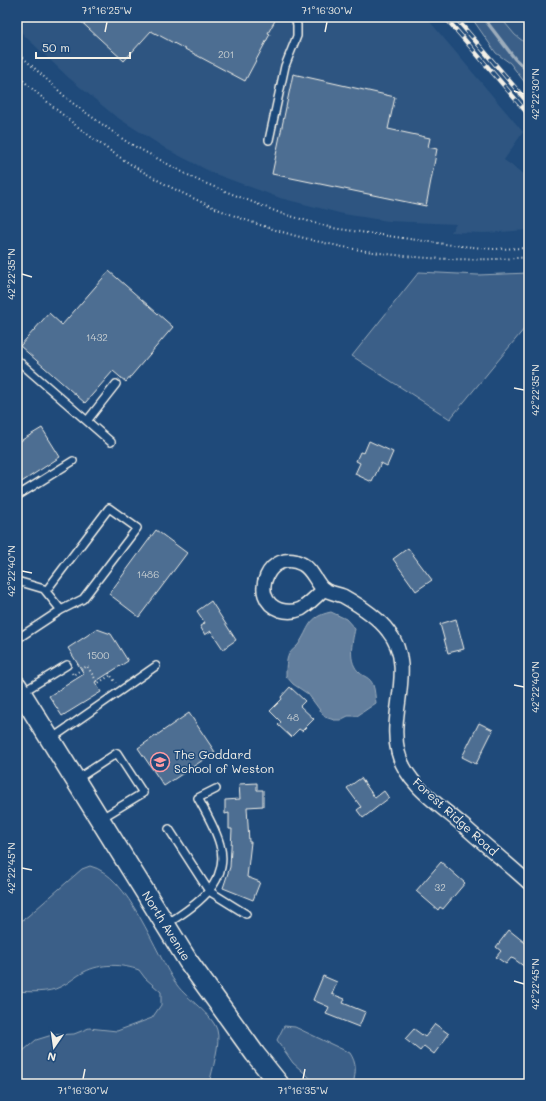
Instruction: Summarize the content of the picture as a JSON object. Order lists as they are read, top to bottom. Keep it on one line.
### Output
{"streets":{"main road":["North Avenue"],"street":["Forest Ridge Road"]},"places":{"school or university":["The Goddard School of Weston"]},"house_numbers":["201","1432","1486","1500","48","32"],"scale_bar":"50 m","north":"bottom","coordinates":["71°16'25\"W","71°16'30\"W","42°22'30\"N","42°22'35\"N","42°22'40\"N","42°22'45\"N","71°16'35\"W"]}
